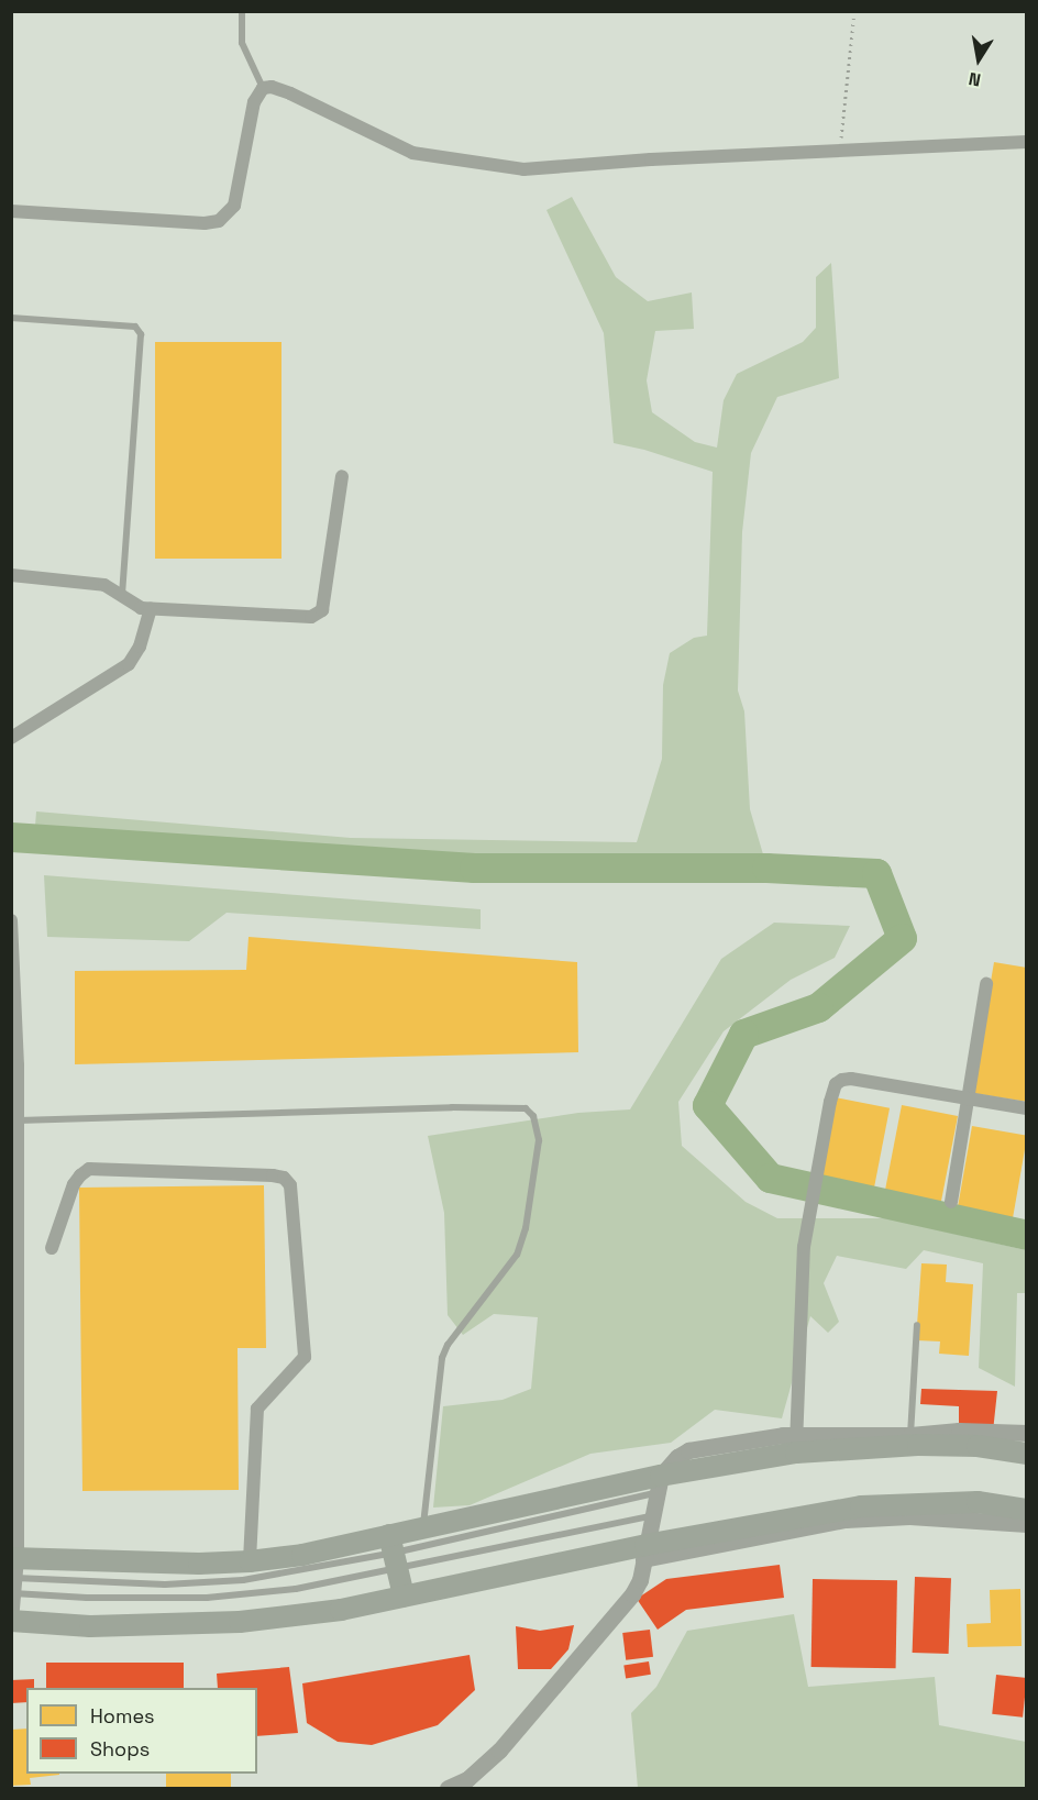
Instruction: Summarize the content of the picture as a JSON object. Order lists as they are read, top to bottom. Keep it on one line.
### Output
{"legend":["Homes","Shops"],"north":"bottom"}
